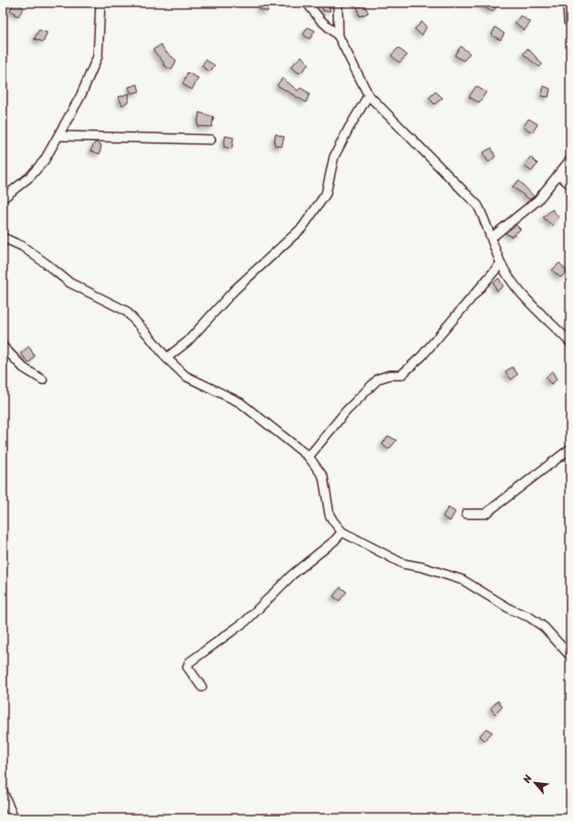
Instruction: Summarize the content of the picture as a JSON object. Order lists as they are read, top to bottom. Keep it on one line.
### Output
{"north":"top left"}
